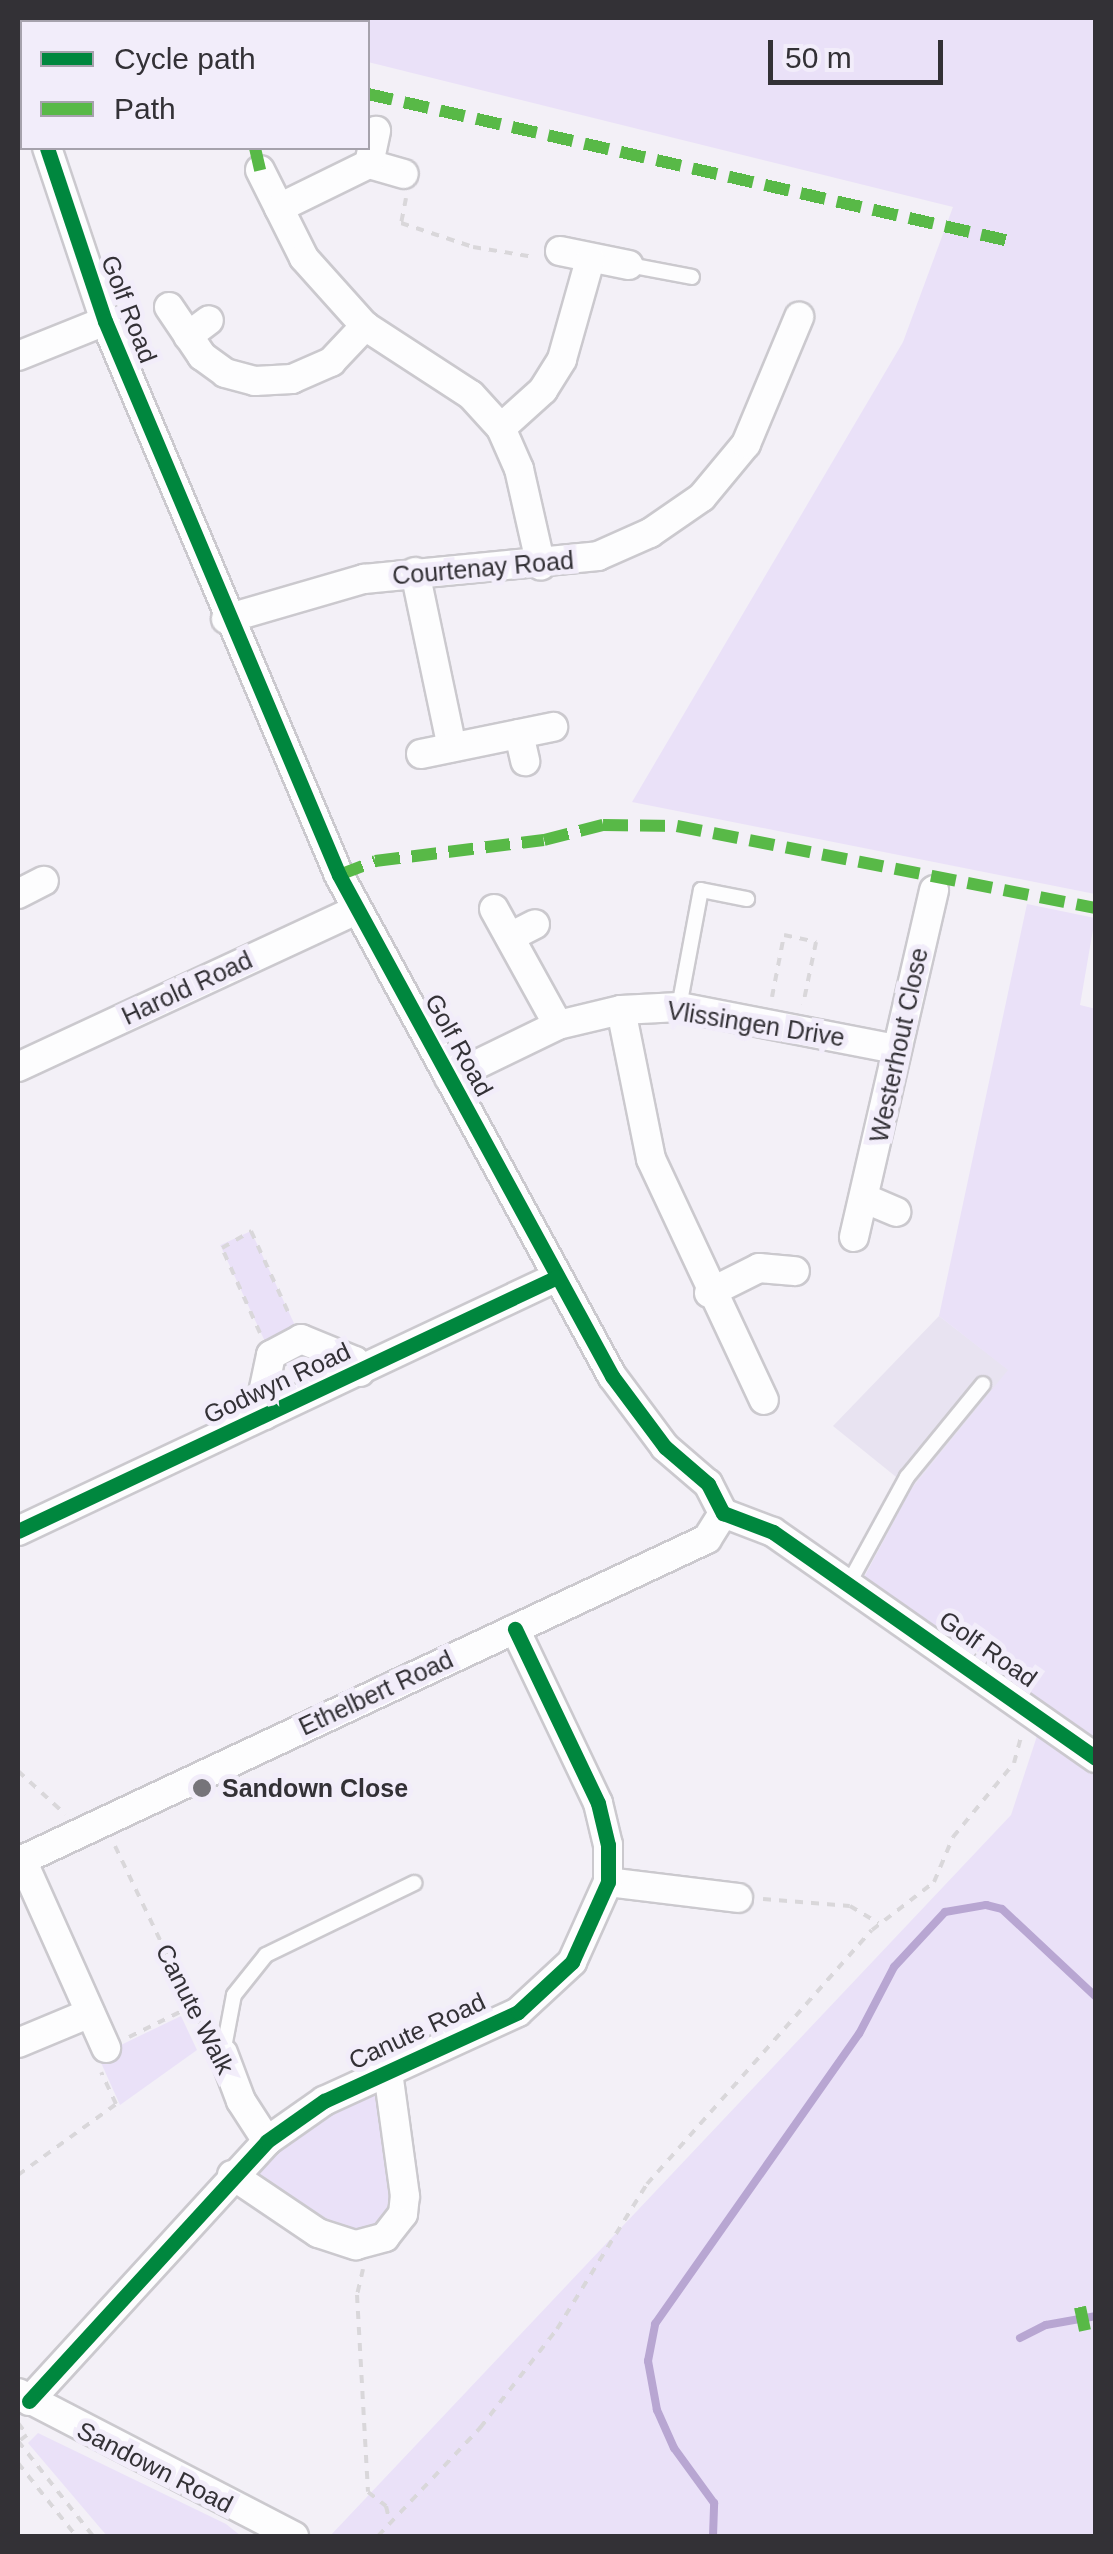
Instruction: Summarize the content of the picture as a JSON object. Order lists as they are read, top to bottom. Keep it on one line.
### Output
{"streets":{"street":["Golf Road","Courtenay Road","Harold Road","Vlissingen Drive","Westerhout Close","Godwyn Road","Ethelbert Road","Canute Walk","Canute Road","Sandown Road"]},"crossings":[["Golf Road","Courtenay Road"],["Golf Road","Harold Road"],["Golf Road","Vlissingen Drive"],["Golf Road","Godwyn Road"],["Golf Road","Ethelbert Road"],["Vlissingen Drive","Westerhout Close"],["Ethelbert Road","Canute Walk"],["Ethelbert Road","Canute Road"],["Canute Walk","Canute Road"],["Canute Road","Sandown Road"]],"places":["Sandown Close"],"legend":["Cycle path","Path"],"scale_bar":"50 m"}
